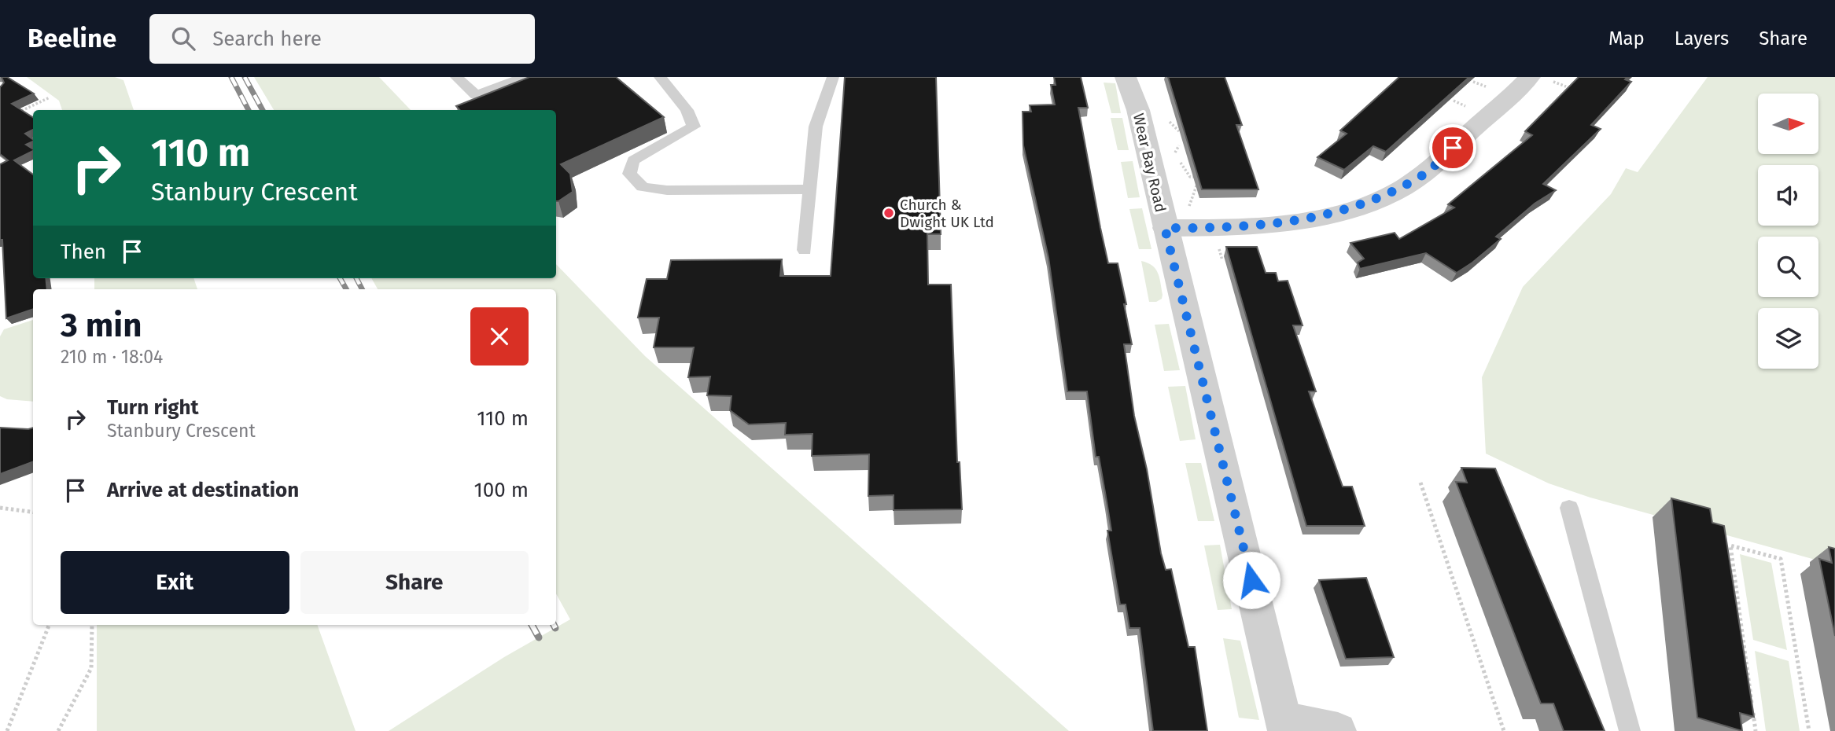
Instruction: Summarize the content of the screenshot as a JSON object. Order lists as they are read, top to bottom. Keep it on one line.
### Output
{"streets":{"street":["Wear Bay Road"]},"places":["Church & Dwight UK Ltd"],"north":"right","page":{"header":"Beeline","search":"Search here","nav":["Map","Layers","Share"],"turn":["110 m","Stanbury Crescent"],"then":"Then","heading":["3 min","210 m · 18:04"],"list":[{"name":"Turn right","note":"Stanbury Crescent","value":"110 m"},{"name":"Arrive at destination","value":"100 m"}],"buttons":["Exit","Share"]}}
